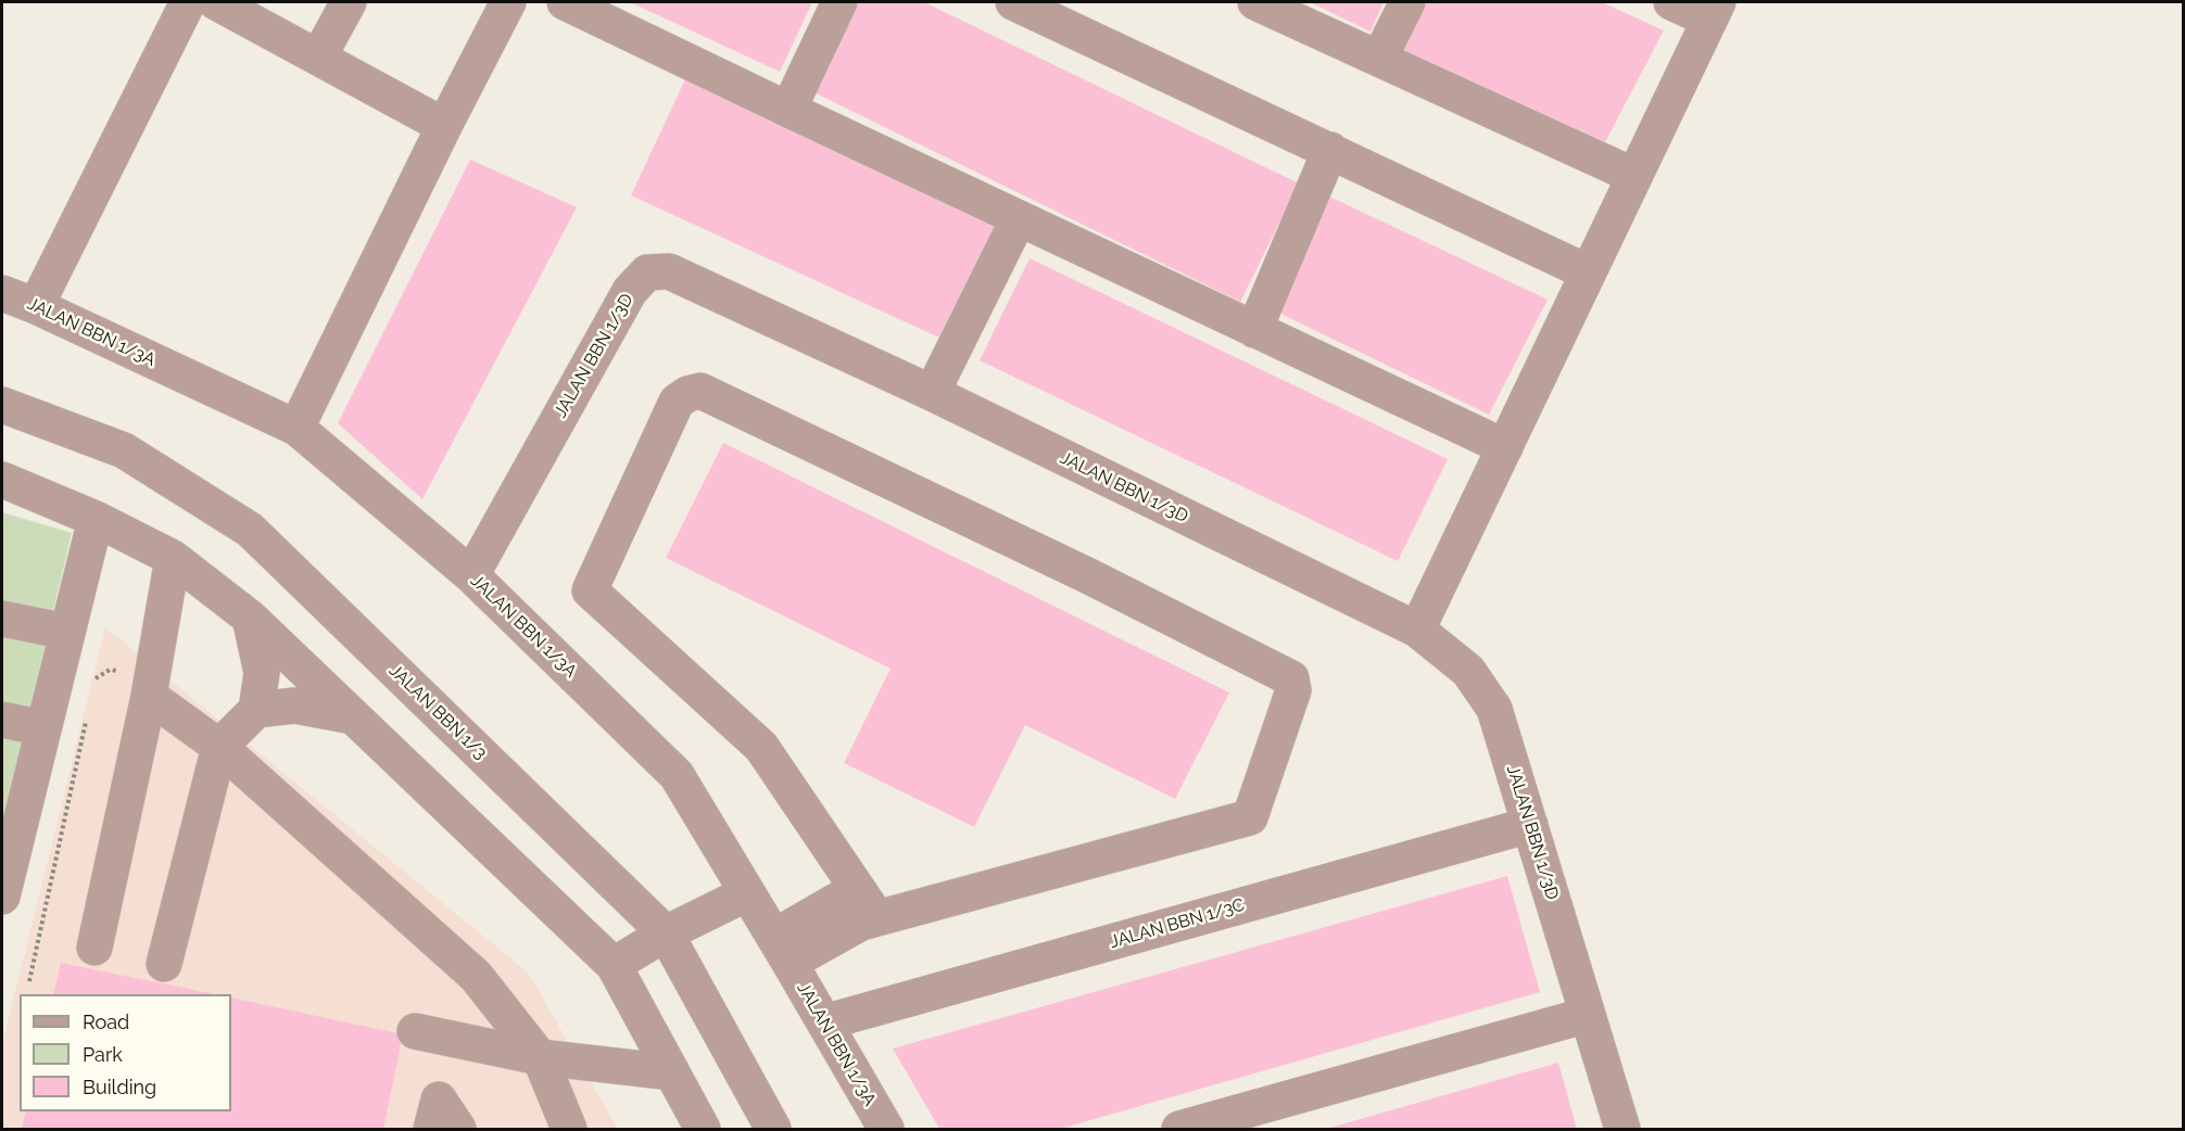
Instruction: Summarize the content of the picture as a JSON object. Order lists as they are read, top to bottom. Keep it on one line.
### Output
{"streets":{"street":["JALAN BBN 1/3A","JALAN BBN 1/3D","JALAN BBN 1/3","JALAN BBN 1/3C"]},"crossings":[["JALAN BBN 1/3A","JALAN BBN 1/3D"],["JALAN BBN 1/3A","JALAN BBN 1/3C"],["JALAN BBN 1/3D","JALAN BBN 1/3C"]],"legend":["Road","Park","Building"]}
